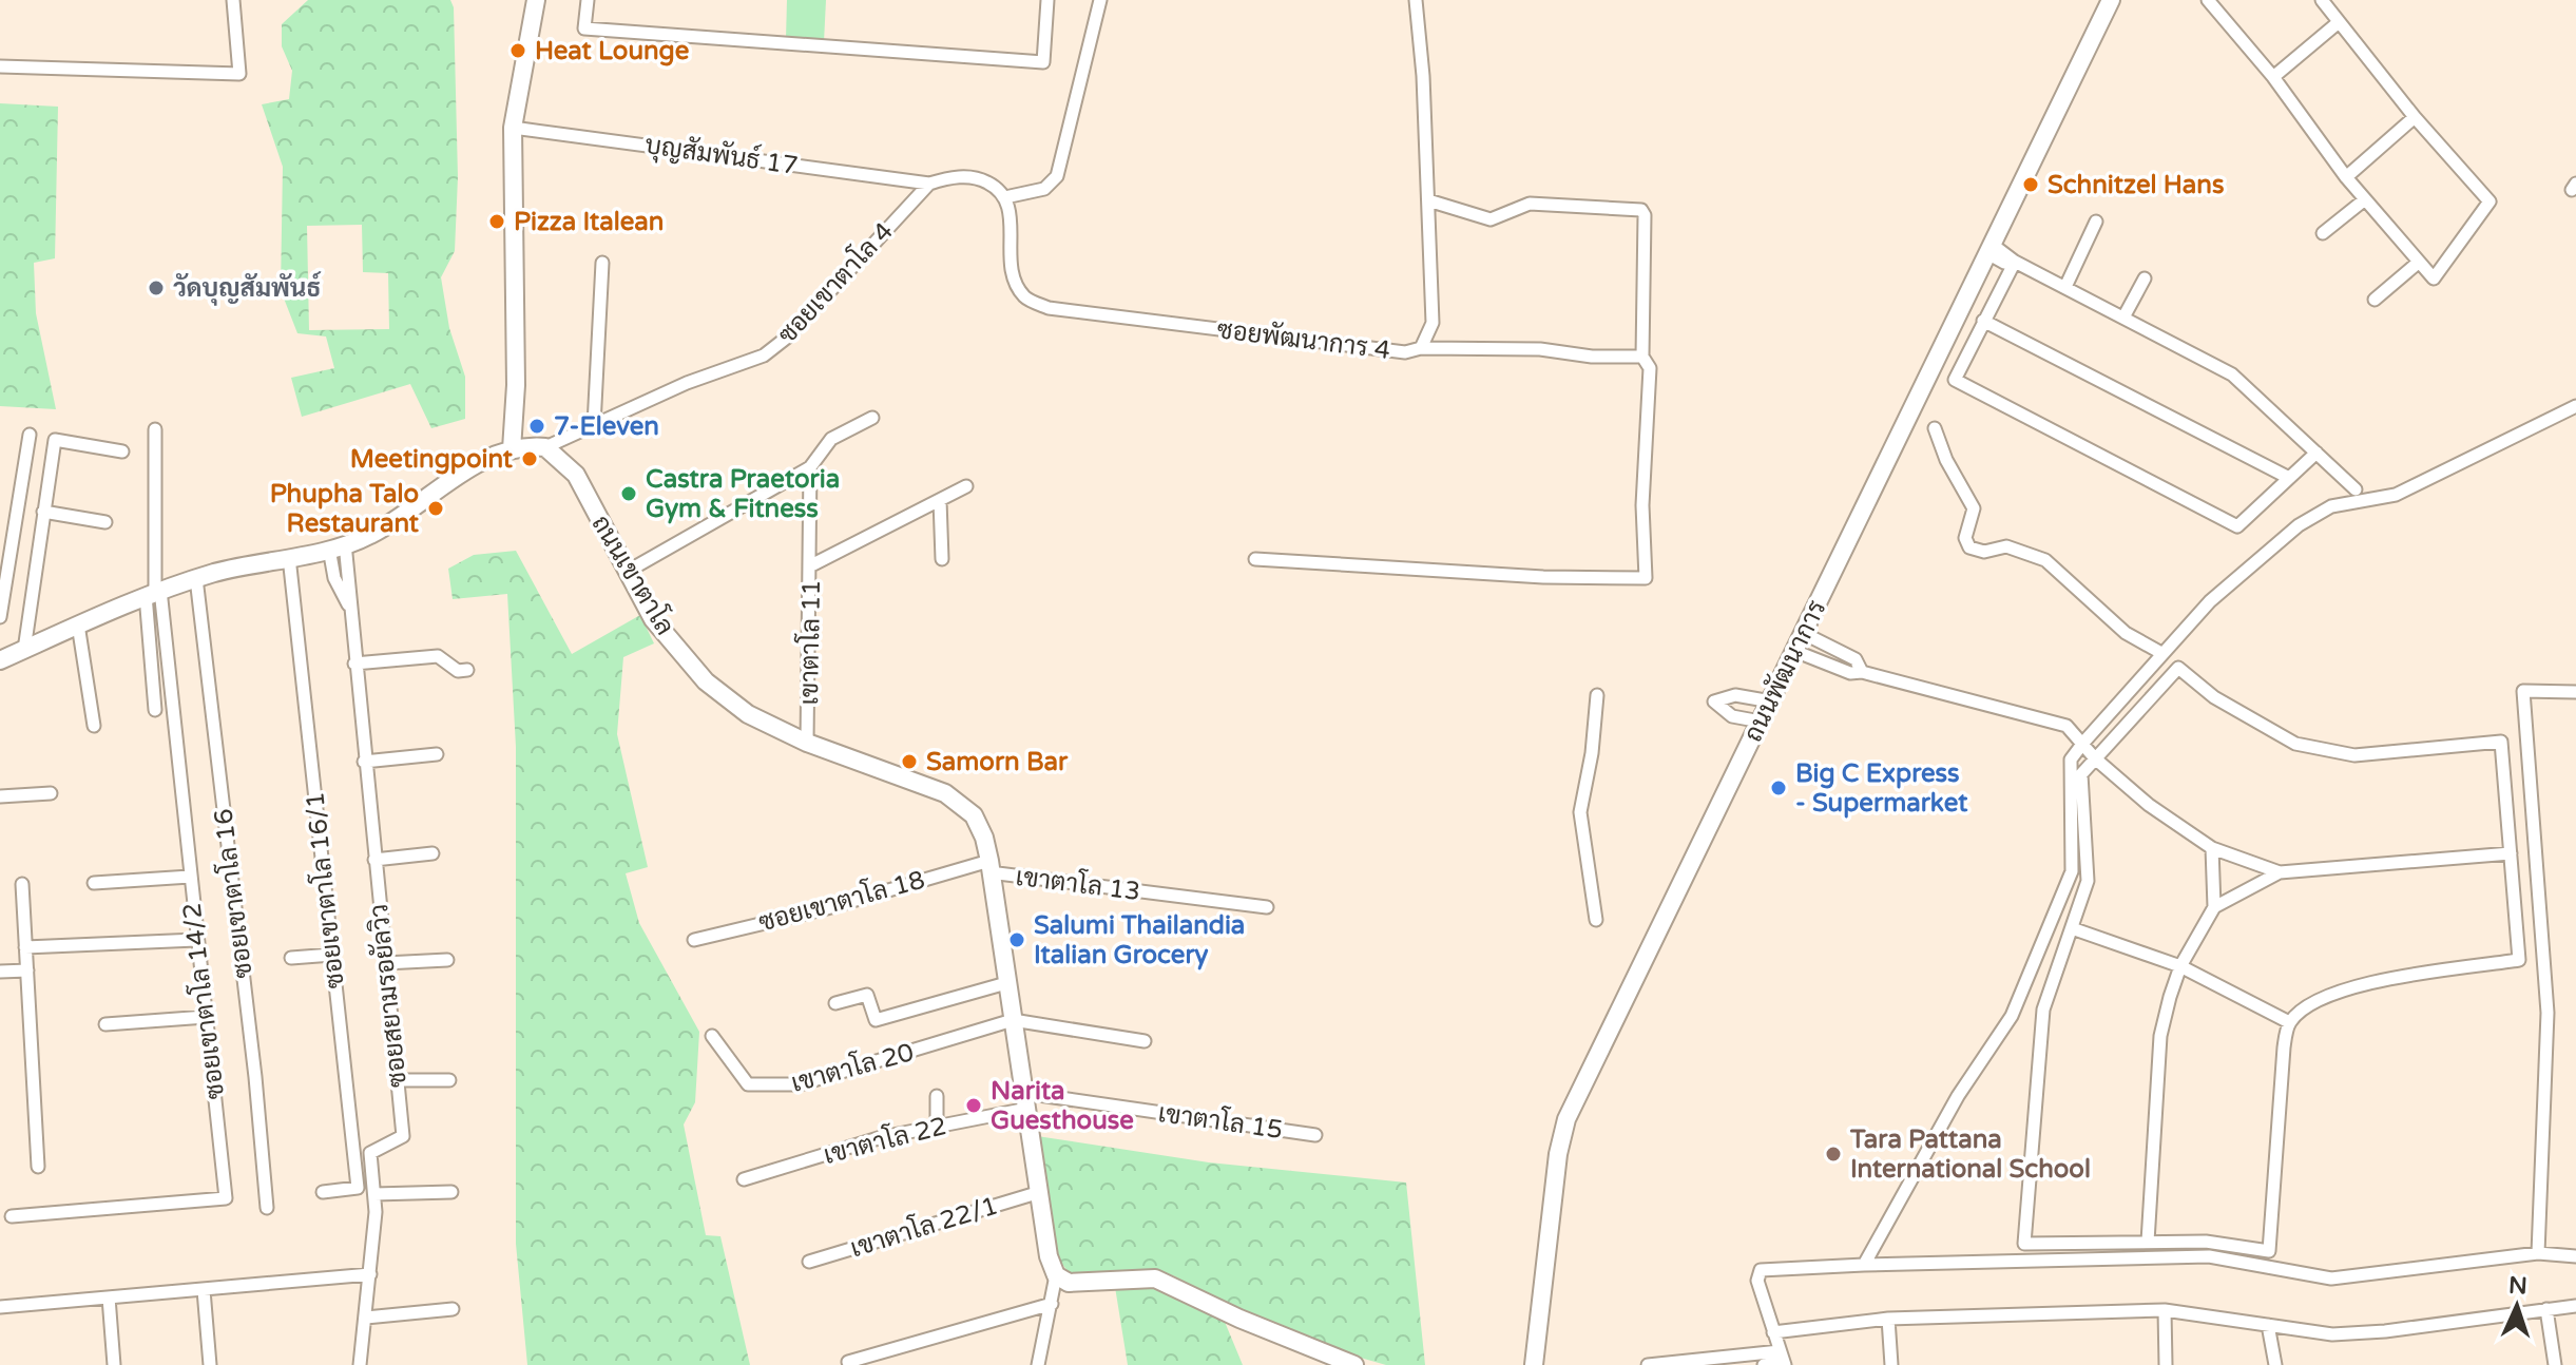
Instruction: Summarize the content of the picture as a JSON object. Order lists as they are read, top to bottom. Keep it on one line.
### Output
{"streets":{"street":["บุญสัมพันธ์ 17","ซอยเขาตาโล 4","ซอยพัฒนาการ 4","ถนนเขาตาโล","เขาตาโล 11","ถนนพัฒนาการ","เขาตาโล 13","ซอยเขาตาโล 16/1","ซอยเขาตาโล 16","ซอยเขาตาโล 18","ซอยสยามรอยัลวิว","ซอยเขาตาโล 14/2","เขาตาโล 20","เขาตาโล 15","เขาตาโล 22","เขาตาโล 22/1"]},"crossings":[["บุญสัมพันธ์ 17","ซอยเขาตาโล 4"],["ซอยเขาตาโล 4","ถนนเขาตาโล"],["ถนนเขาตาโล","เขาตาโล 11"],["ถนนเขาตาโล","เขาตาโล 13"],["ถนนเขาตาโล","ซอยเขาตาโล 18"],["ถนนเขาตาโล","เขาตาโล 20"],["ถนนเขาตาโล","เขาตาโล 15"],["ถนนเขาตาโล","เขาตาโล 22"],["ถนนเขาตาโล","เขาตาโล 22/1"],["เขาตาโล 13","ซอยเขาตาโล 18"],["เขาตาโล 15","เขาตาโล 22"]],"places":["Heat Lounge","Schnitzel Hans","Pizza Italean","วัดบุญสัมพันธ์","7-Eleven","Meetingpoint","Castra Praetoria Gym & Fitness","Phupha Talo Restaurant","Samorn Bar","Big C Express - Supermarket","Salumi Thailandia Italian Grocery","Narita Guesthouse","Tara Pattana International School"],"north":"top"}
